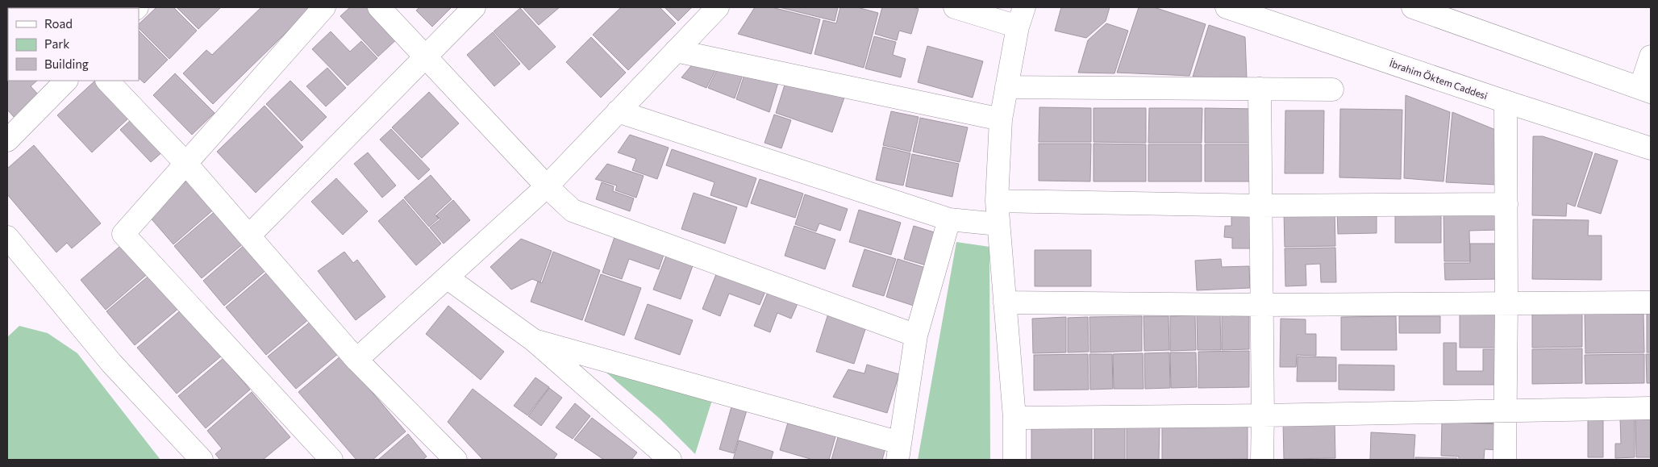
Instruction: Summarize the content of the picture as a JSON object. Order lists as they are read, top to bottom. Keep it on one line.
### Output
{"streets":{"street":["İbrahim Öktem Caddesi"]},"legend":["Road","Park","Building"]}
